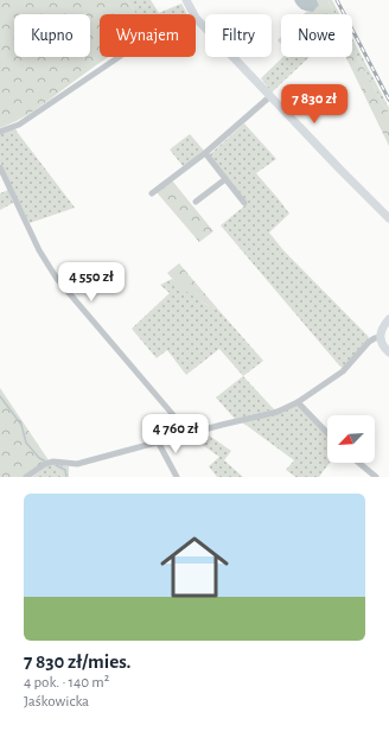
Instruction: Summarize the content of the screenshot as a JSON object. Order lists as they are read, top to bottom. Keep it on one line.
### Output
{"north":"bottom left","page":{"chip":["Kupno","Wynajem","Filtry","Nowe"],"price":["7 830 zł","4 550 zł","4 760 zł"],"list":[{"name":"7 830 zł/mies.","note":"4 pok. · 140 m² · Jaśkowicka"}]}}
